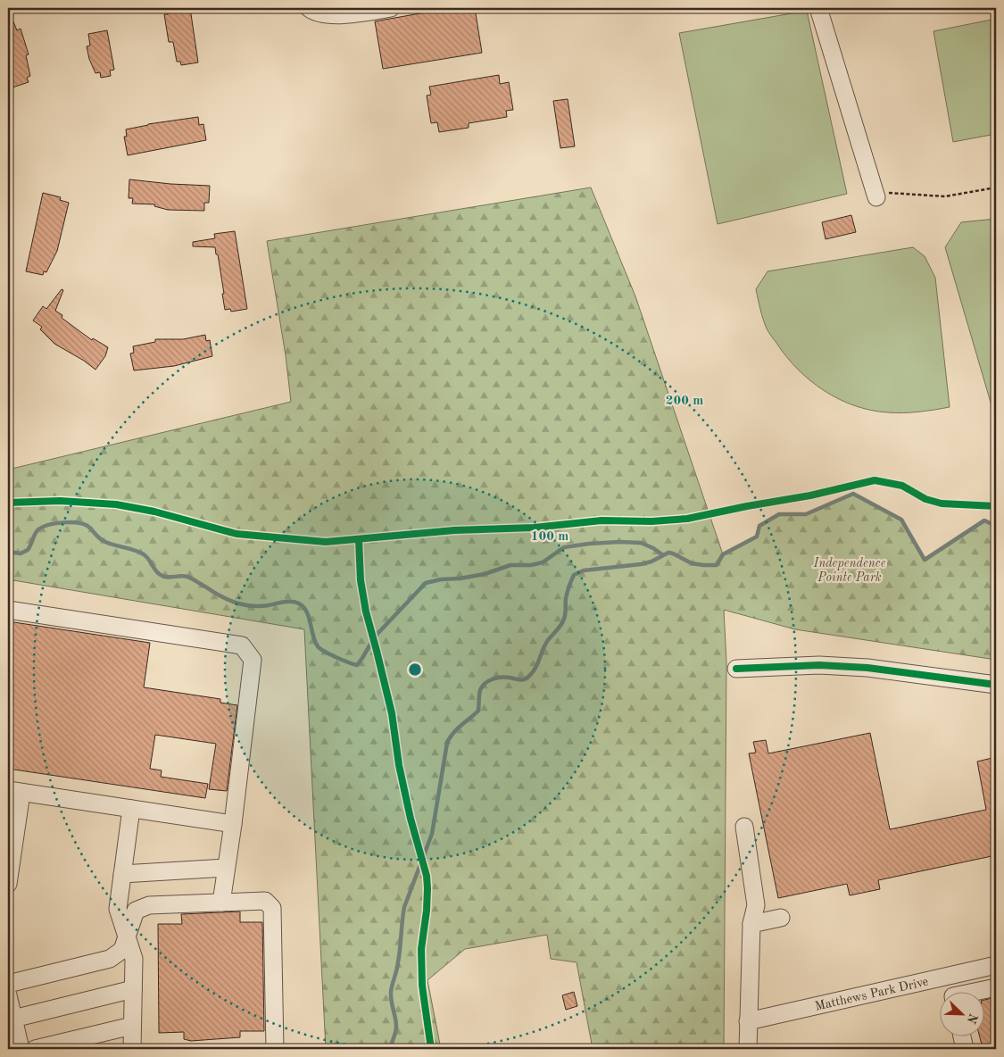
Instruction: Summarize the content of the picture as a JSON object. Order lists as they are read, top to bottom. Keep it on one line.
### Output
{"streets":{"street":["Matthews Park Drive"]},"parks":["Independence Pointe Park"],"north":"bottom right","rings":["200 m","100 m"]}
